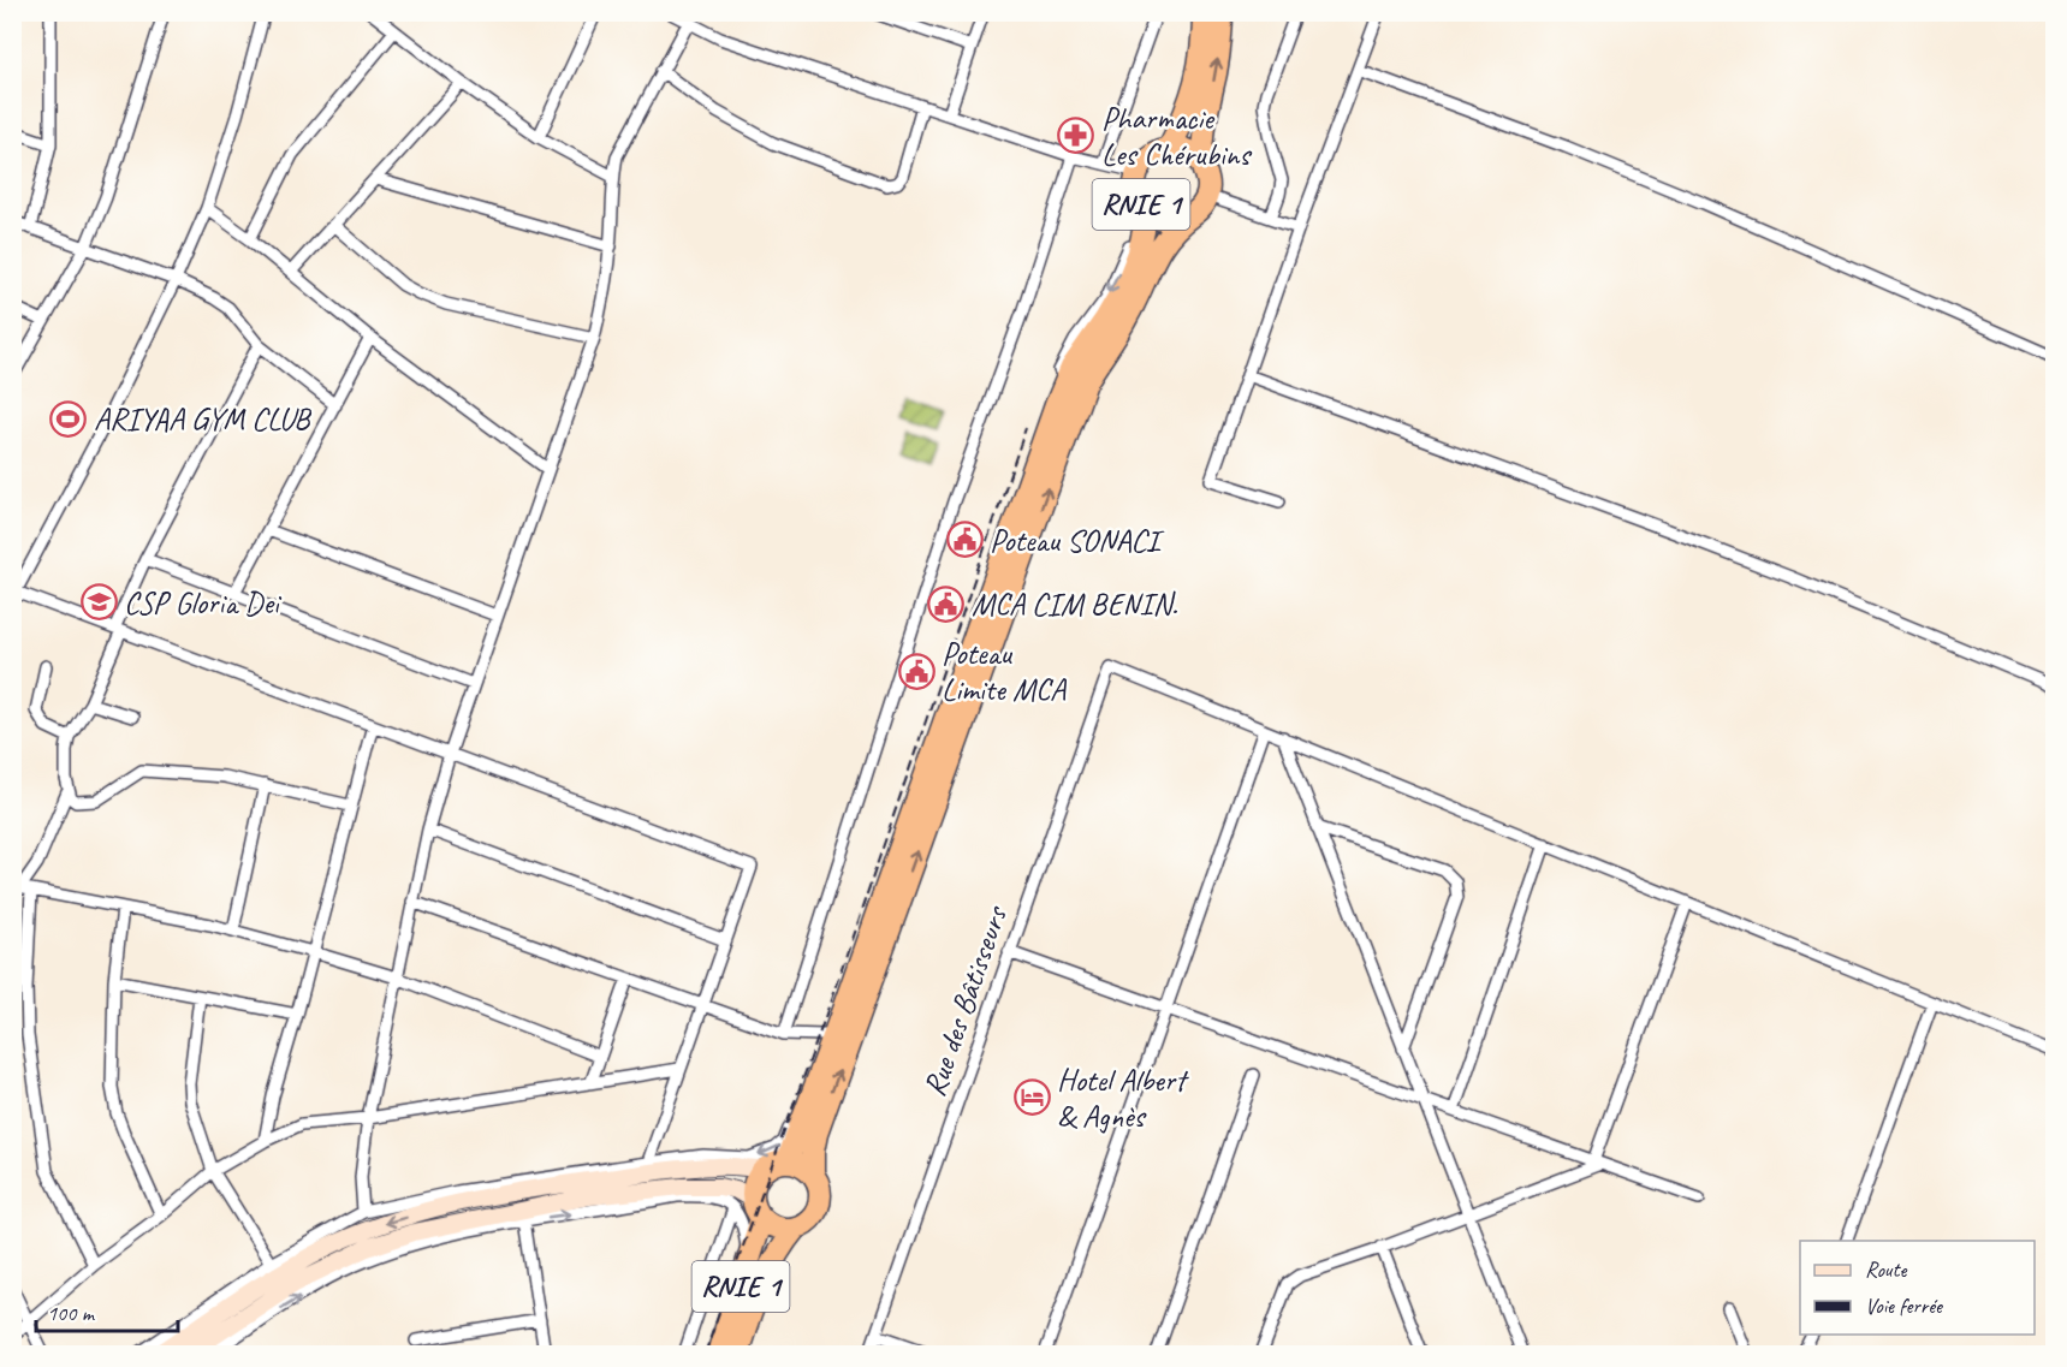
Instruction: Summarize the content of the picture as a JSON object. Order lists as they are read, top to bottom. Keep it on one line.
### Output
{"streets":{"highway":["RNIE 1"],"street":["Rue des Bâtisseurs"]},"places":{"pharmacy":["Pharmacie Les Chérubins"],"sports":["ARIYAA GYM CLUB"],"public building":["Poteau SONACI","MCA CIM BENIN.","Poteau Limite MCA"],"school or university":["CSP Gloria Dei"],"hotel":["Hotel Albert & Agnès"]},"legend":["Route","Voie ferrée"],"scale_bar":"100 m"}
